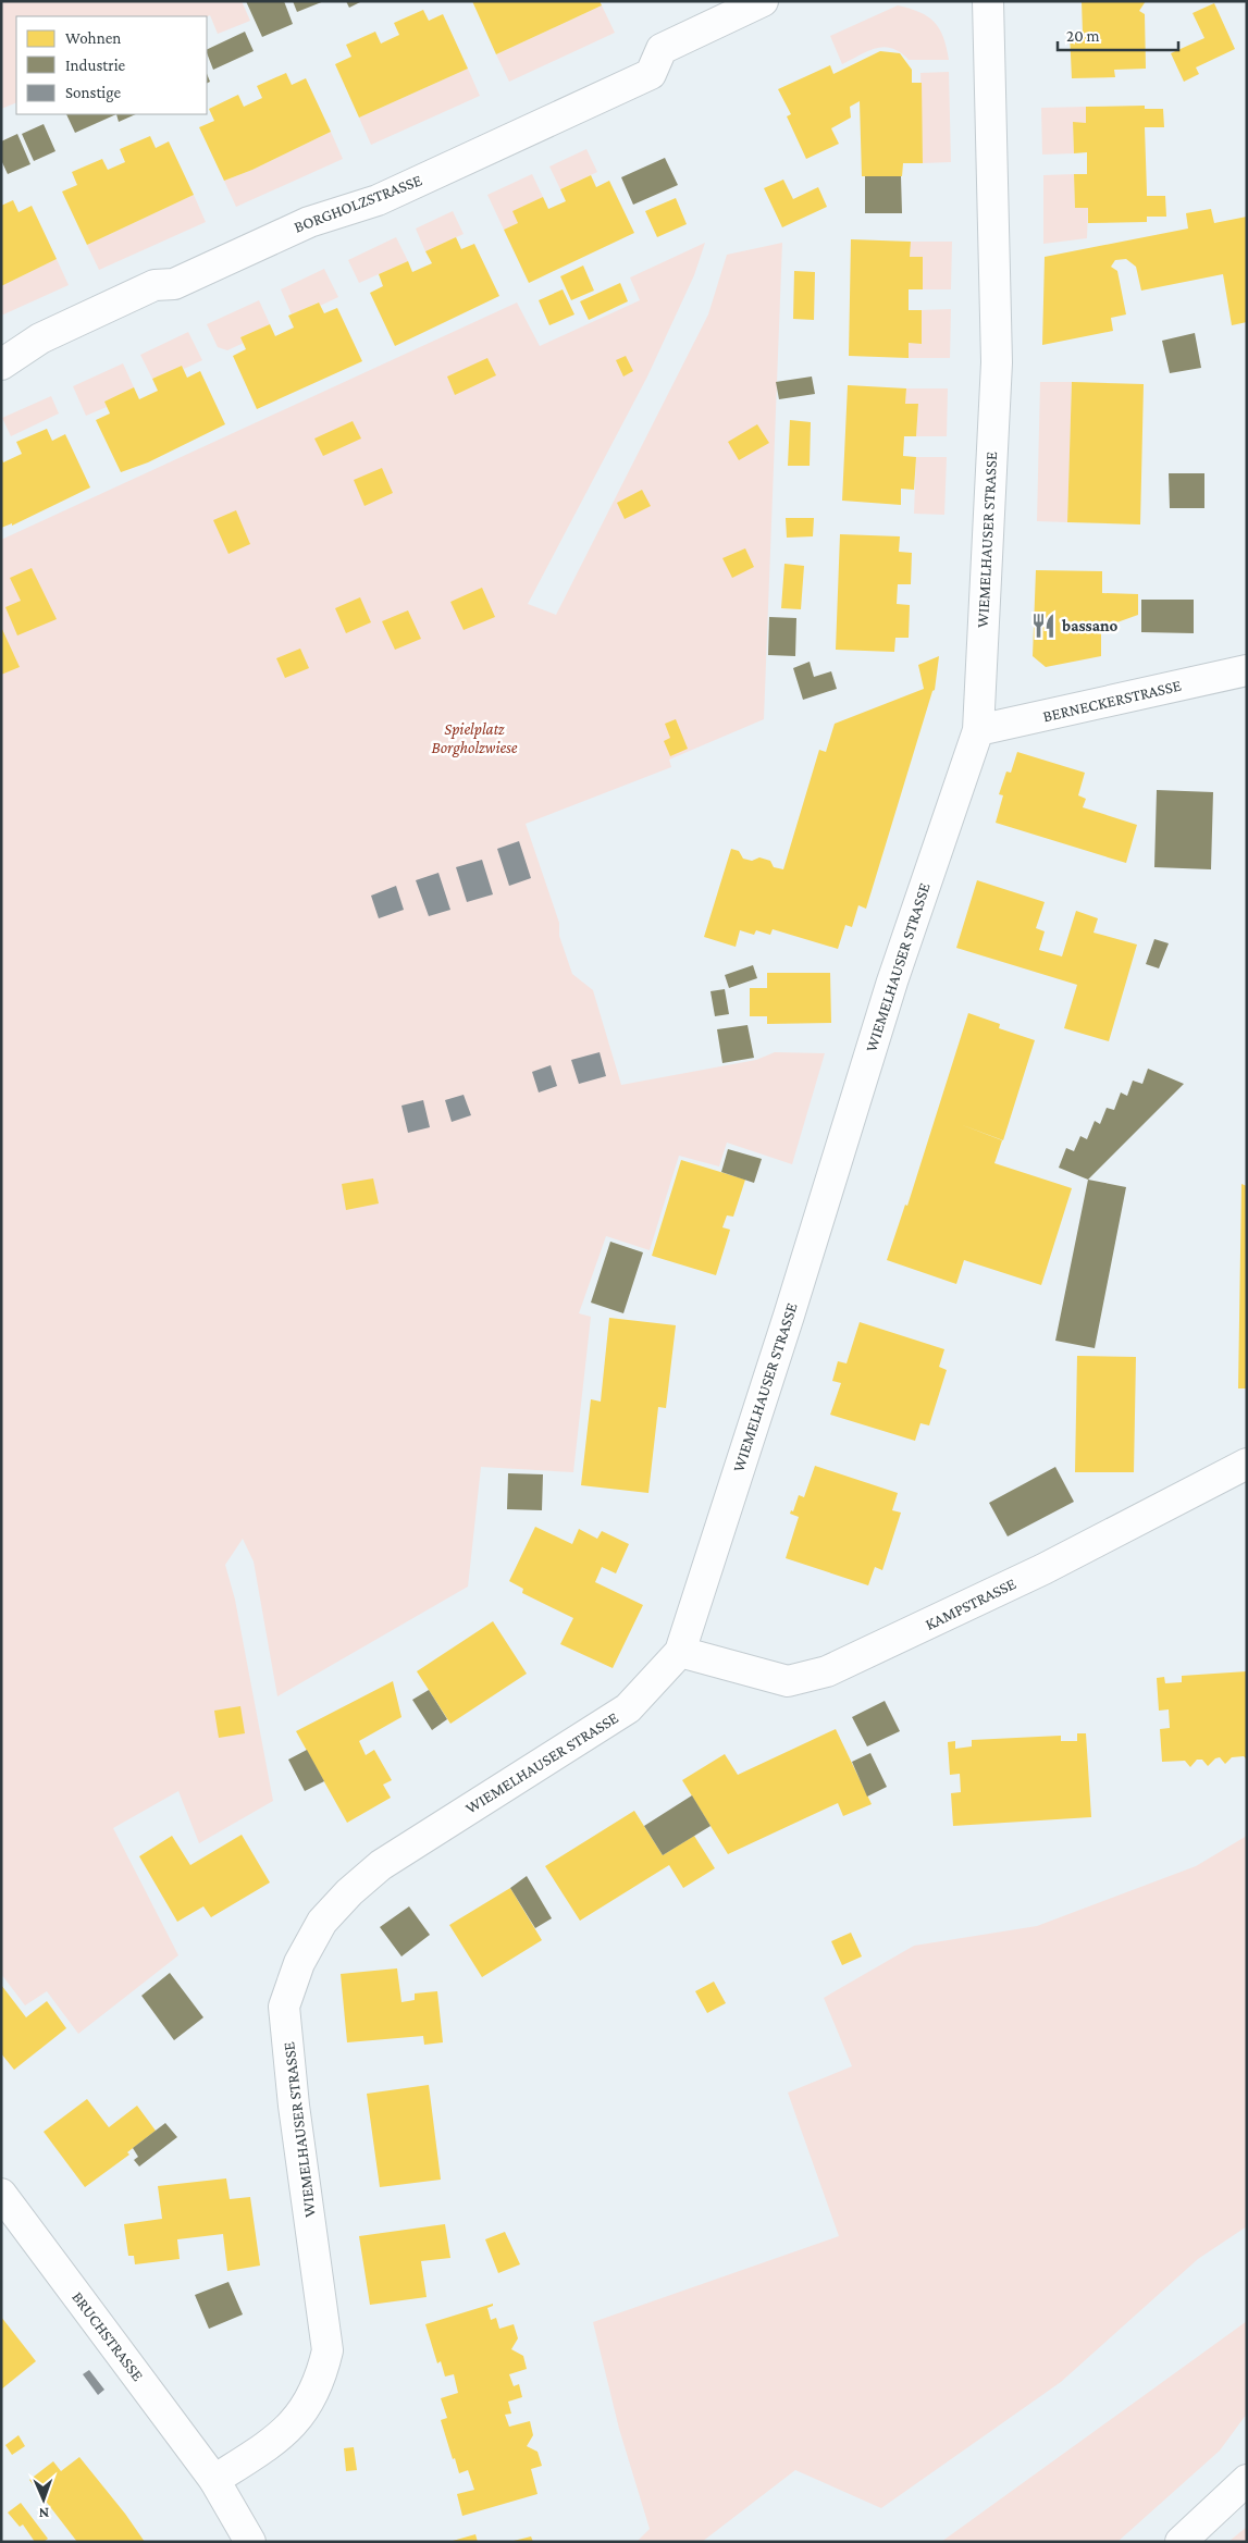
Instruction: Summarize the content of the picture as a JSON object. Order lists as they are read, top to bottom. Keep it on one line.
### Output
{"streets":{"main road":["BORGHOLZSTRASSE","WIEMELHAUSER STRASSE","BERNECKERSTRASSE","KAMPSTRASSE","BRUCHSTRASSE"]},"crossings":[["WIEMELHAUSER STRASSE","BERNECKERSTRASSE"],["WIEMELHAUSER STRASSE","KAMPSTRASSE"],["WIEMELHAUSER STRASSE","BRUCHSTRASSE"]],"parks":["Spielplatz Borgholzwiese"],"places":{"restaurant":["bassano"]},"legend":["Wohnen","Industrie","Sonstige"],"scale_bar":"20 m","north":"bottom"}
